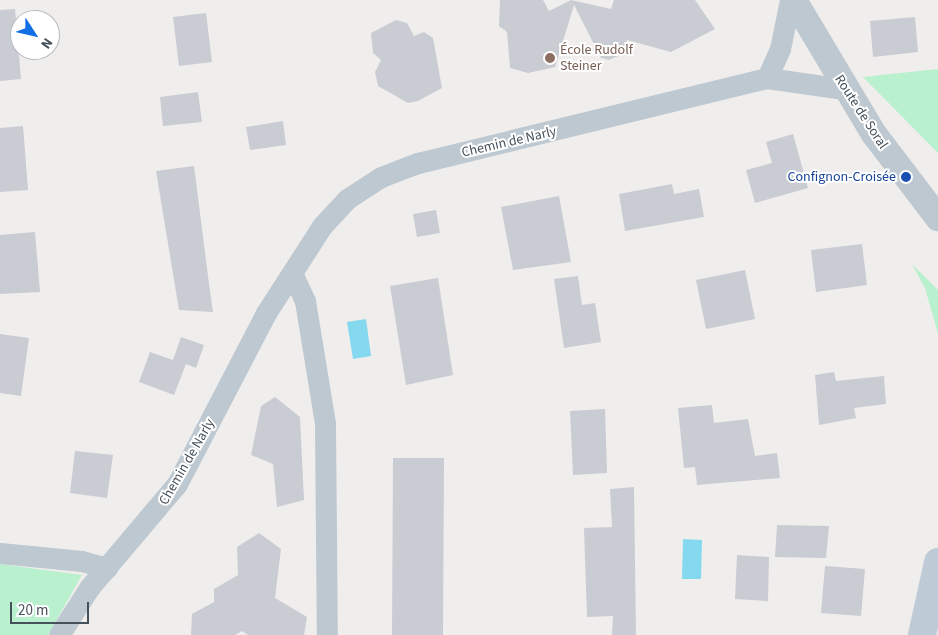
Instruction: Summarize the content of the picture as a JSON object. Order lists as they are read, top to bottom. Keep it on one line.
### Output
{"streets":{"street":["Route de Soral","Chemin de Narly"]},"crossings":[["Route de Soral","Chemin de Narly"]],"places":["École Rudolf Steiner","Confignon-Croisée"],"scale_bar":"20 m","north":"bottom right"}
